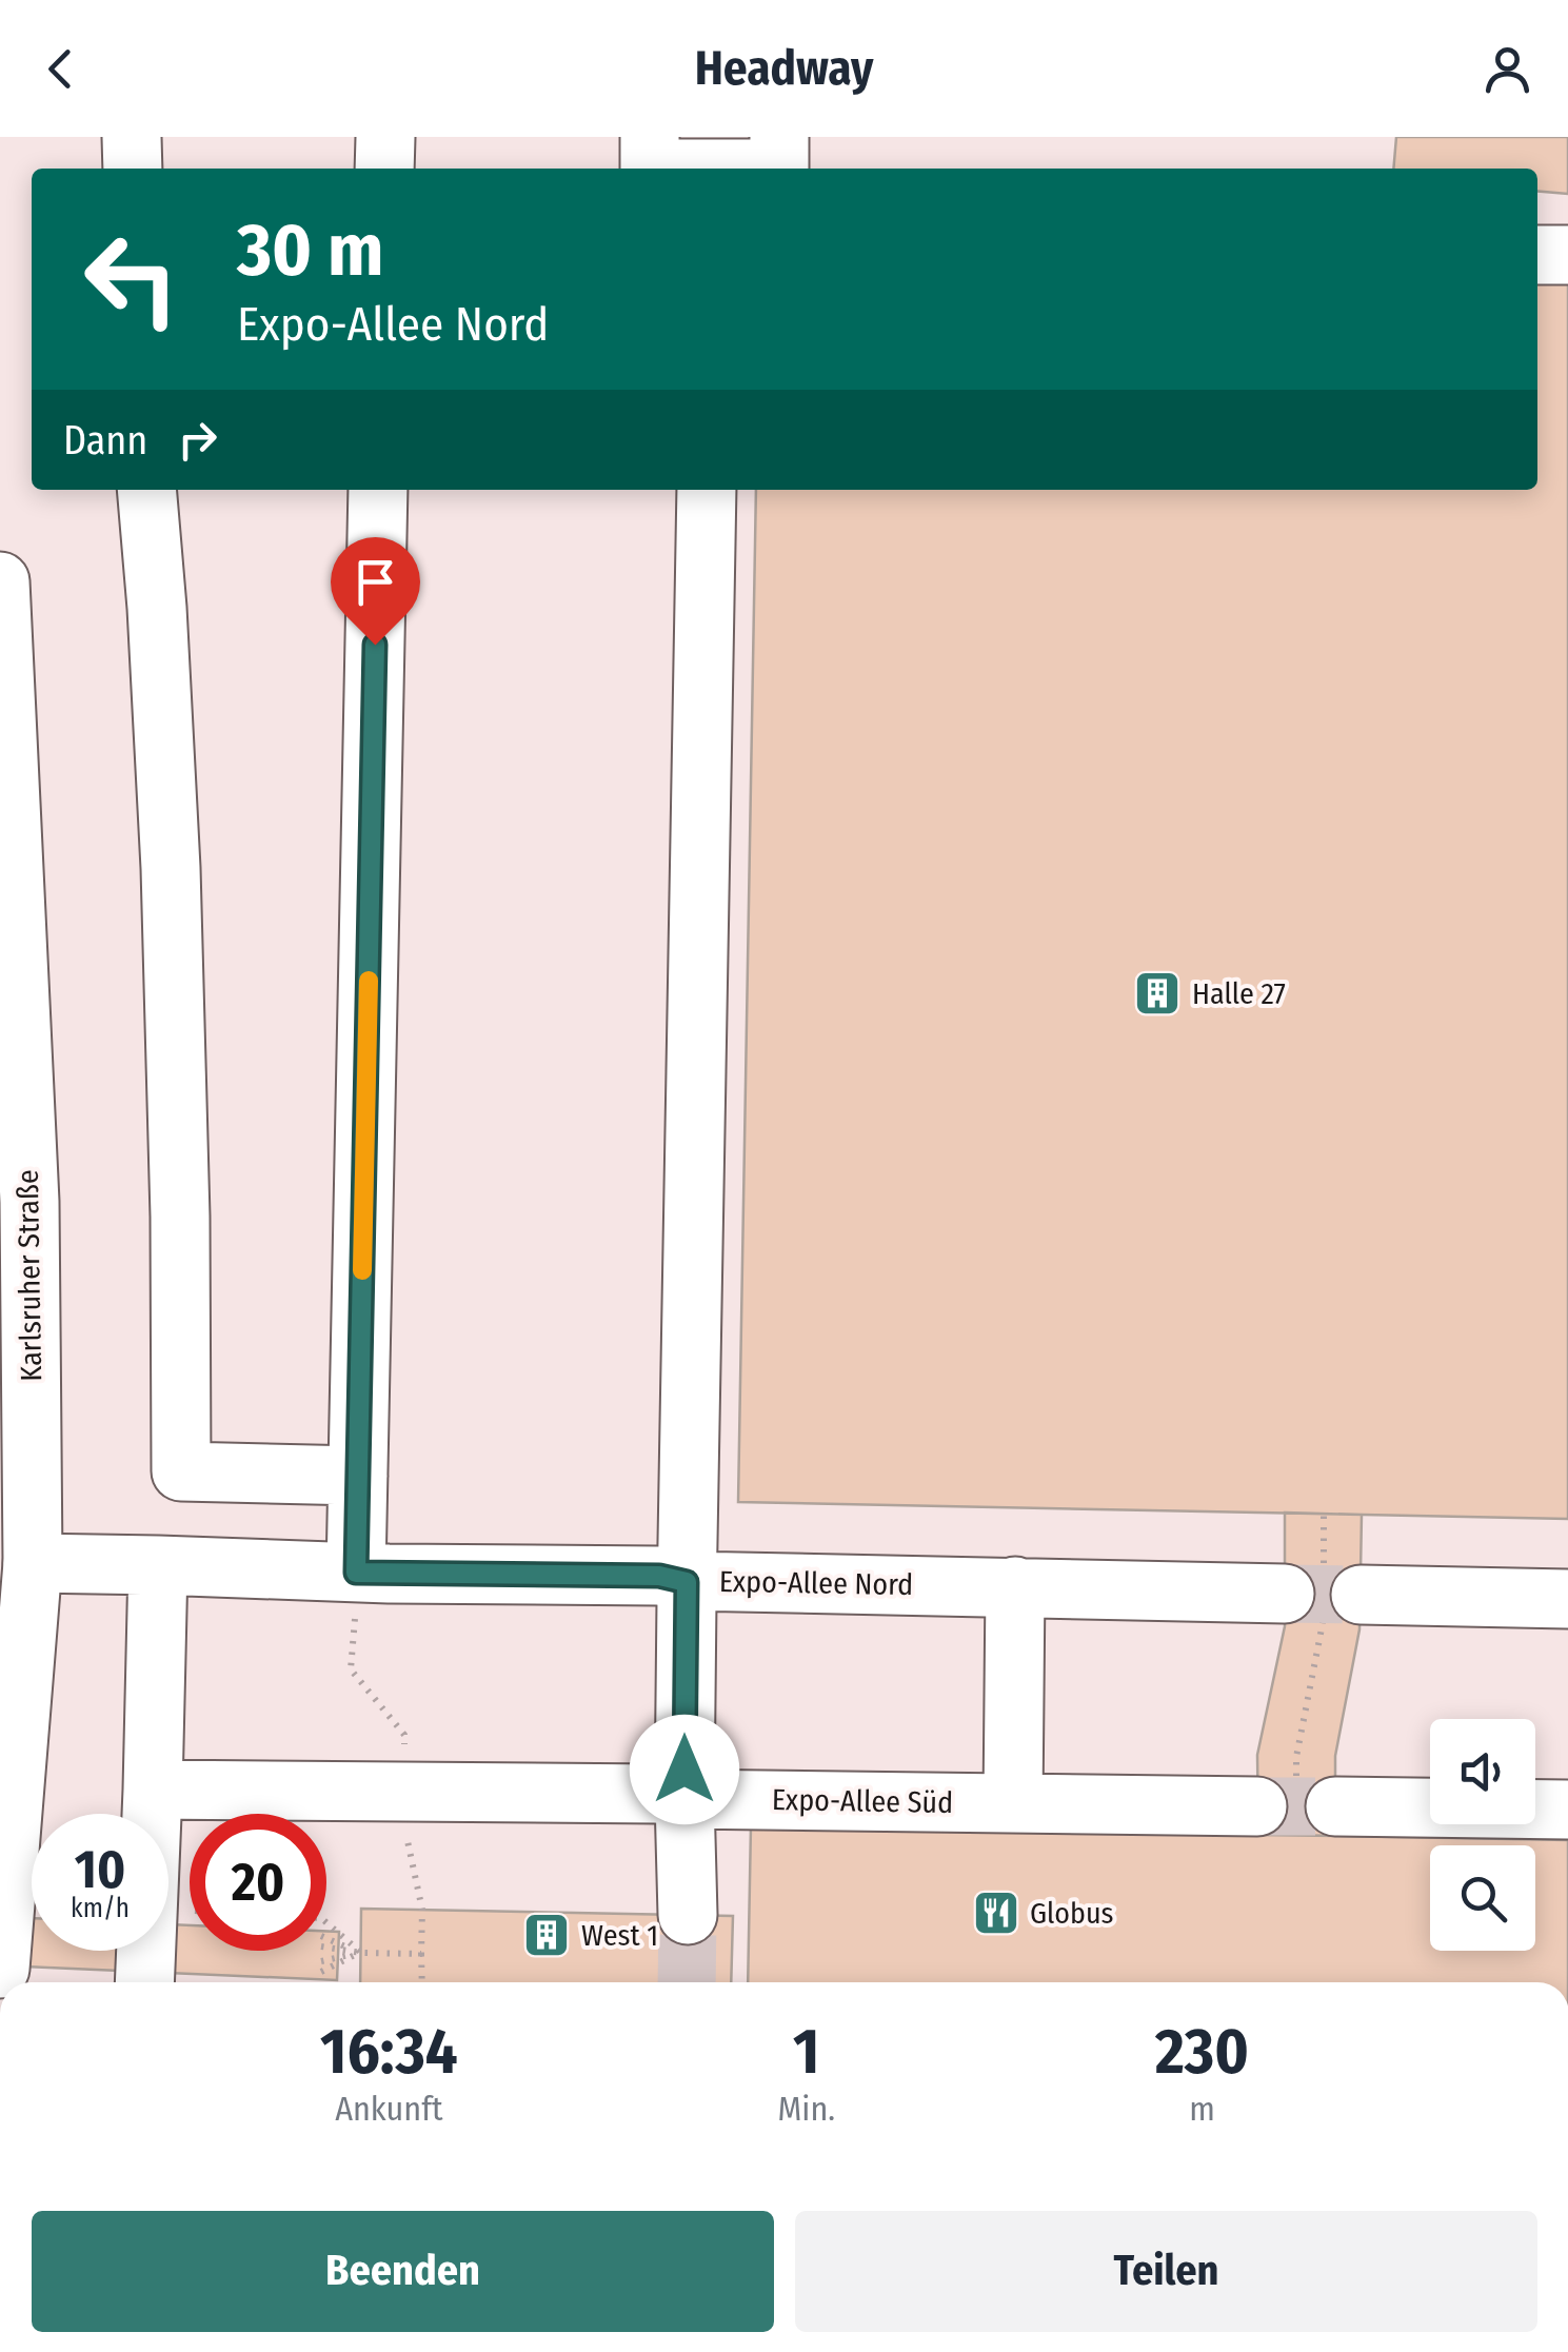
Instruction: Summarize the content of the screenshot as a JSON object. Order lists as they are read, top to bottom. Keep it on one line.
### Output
{"streets":{"main road":["Karlsruher Straße","Expo-Allee Nord","Expo-Allee Süd"]},"crossings":[["Karlsruher Straße","Expo-Allee Nord"]],"places":{"building":["Halle 27","West 1"],"restaurant":["Globus"]},"page":{"header":"Headway","turn":["30 m","Expo-Allee Nord"],"then":"Dann","speed":"10 km/h","limit":"20","eta":["16:34","Ankunft","1","Min.","230","m"],"buttons":["Beenden","Teilen"]}}
